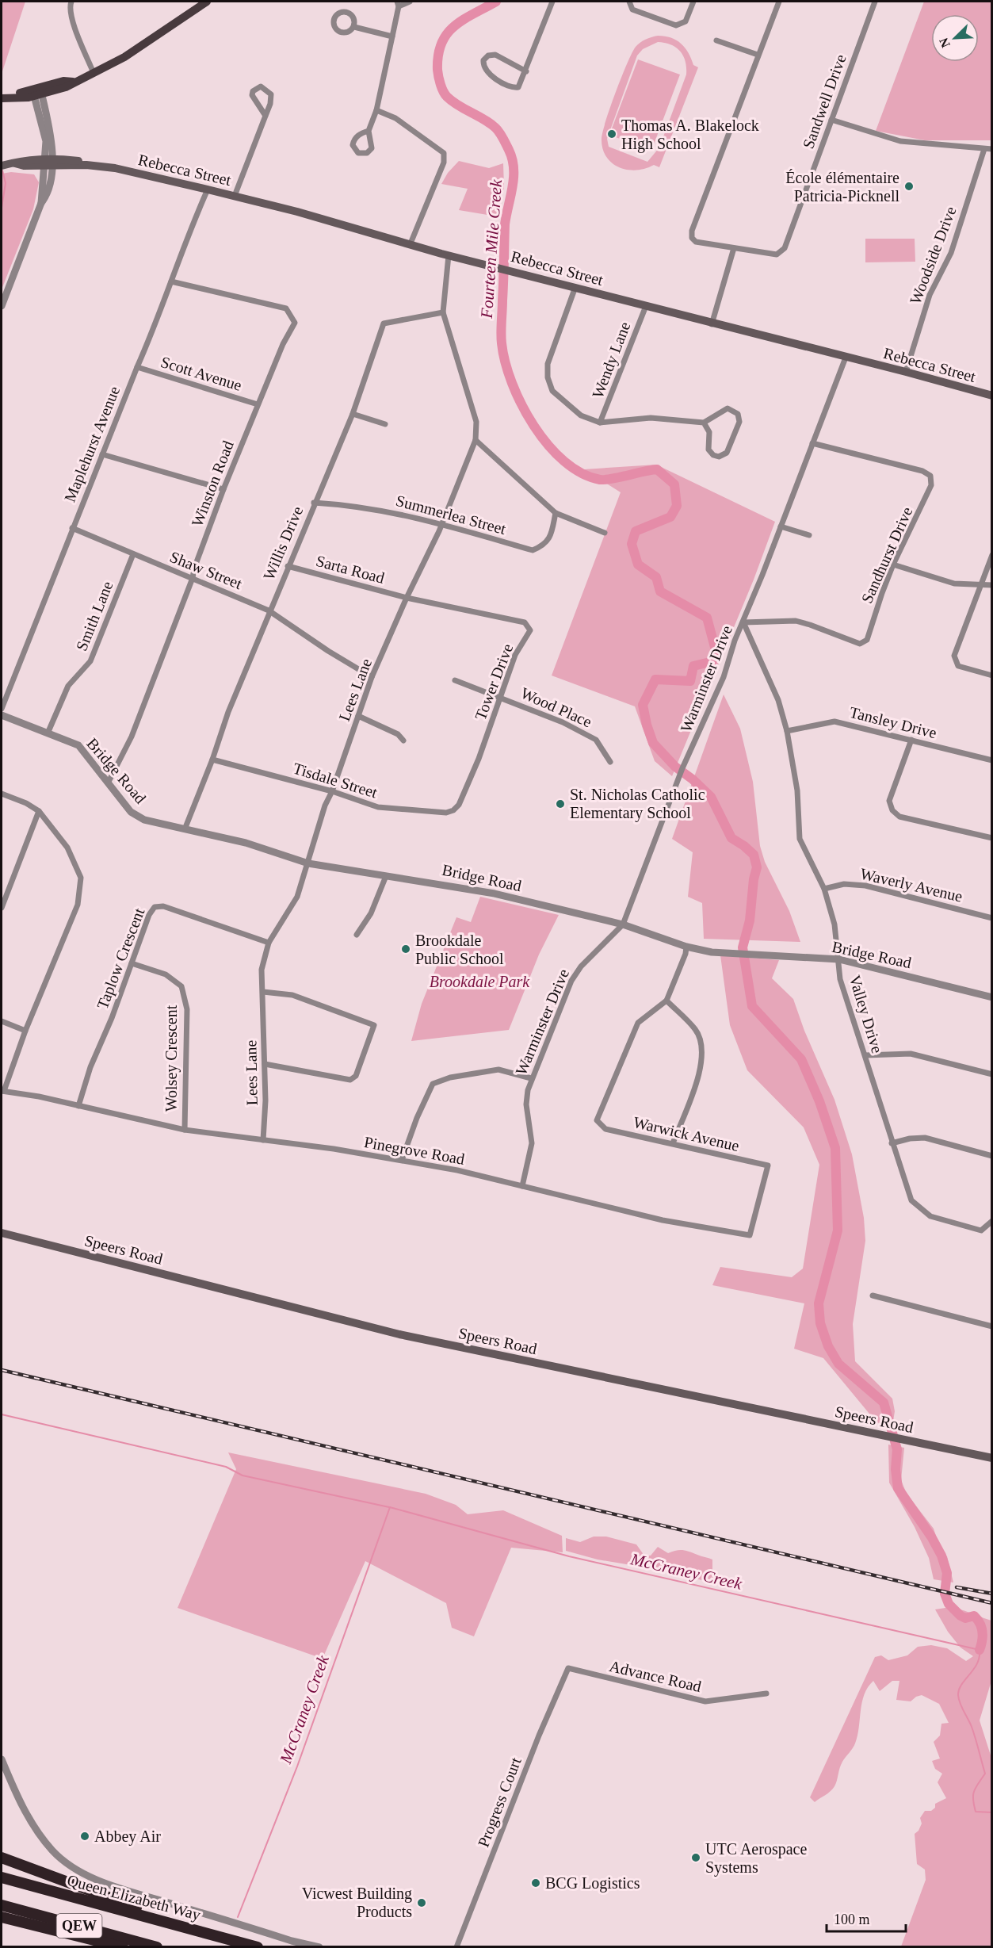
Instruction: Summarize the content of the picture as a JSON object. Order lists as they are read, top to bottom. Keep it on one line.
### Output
{"streets":{"highway":["Queen Elizabeth Way","QEW"],"main road":["Rebecca Street","Speers Road"],"street":["Sandwell Drive","Woodside Drive","Wendy Lane","Scott Avenue","Maplehurst Avenue","Winston Road","Summerlea Street","Willis Drive","Sandhurst Drive","Sarta Road","Shaw Street","Smith Lane","Warminster Drive","Tower Drive","Lees Lane","Wood Place","Tansley Drive","Bridge Road","Tisdale Street","Waverly Avenue","Taplow Crescent","Valley Drive","Wolsey Crescent","Warwick Avenue","Pinegrove Road","Advance Road","Progress Court"]},"crossings":[["Rebecca Street","Woodside Drive"],["Rebecca Street","Wendy Lane"],["Rebecca Street","Maplehurst Avenue"],["Rebecca Street","Warminster Drive"],["Rebecca Street","Lees Lane"],["Scott Avenue","Maplehurst Avenue"],["Scott Avenue","Winston Road"],["Maplehurst Avenue","Winston Road"],["Maplehurst Avenue","Shaw Street"],["Winston Road","Shaw Street"],["Winston Road","Bridge Road"],["Summerlea Street","Willis Drive"],["Summerlea Street","Lees Lane"],["Willis Drive","Sarta Road"],["Willis Drive","Shaw Street"],["Willis Drive","Lees Lane"],["Willis Drive","Bridge Road"],["Willis Drive","Tisdale Street"],["Sandhurst Drive","Warminster Drive"],["Sarta Road","Tower Drive"],["Sarta Road","Lees Lane"],["Shaw Street","Smith Lane"],["Shaw Street","Lees Lane"],["Smith Lane","Bridge Road"],["Warminster Drive","Tansley Drive"],["Warminster Drive","Bridge Road"],["Warminster Drive","Valley Drive"],["Warminster Drive","Pinegrove Road"],["Tower Drive","Lees Lane"],["Tower Drive","Wood Place"],["Tower Drive","Tisdale Street"],["Lees Lane","Bridge Road"],["Lees Lane","Tisdale Street"],["Lees Lane","Taplow Crescent"],["Lees Lane","Pinegrove Road"],["Tansley Drive","Valley Drive"],["Bridge Road","Valley Drive"],["Waverly Avenue","Valley Drive"],["Taplow Crescent","Wolsey Crescent"],["Taplow Crescent","Pinegrove Road"],["Wolsey Crescent","Pinegrove Road"],["Warwick Avenue","Pinegrove Road"],["Advance Road","Progress Court"]],"water":["Fourteen Mile Creek","McCraney Creek"],"parks":["Brookdale Park"],"places":["Thomas A. Blakelock High School","École élémentaire Patricia-Picknell","St. Nicholas Catholic Elementary School","Brookdale Public School","Abbey Air","UTC Aerospace Systems","BCG Logistics","Vicwest Building Products"],"scale_bar":"100 m","north":"bottom left"}
